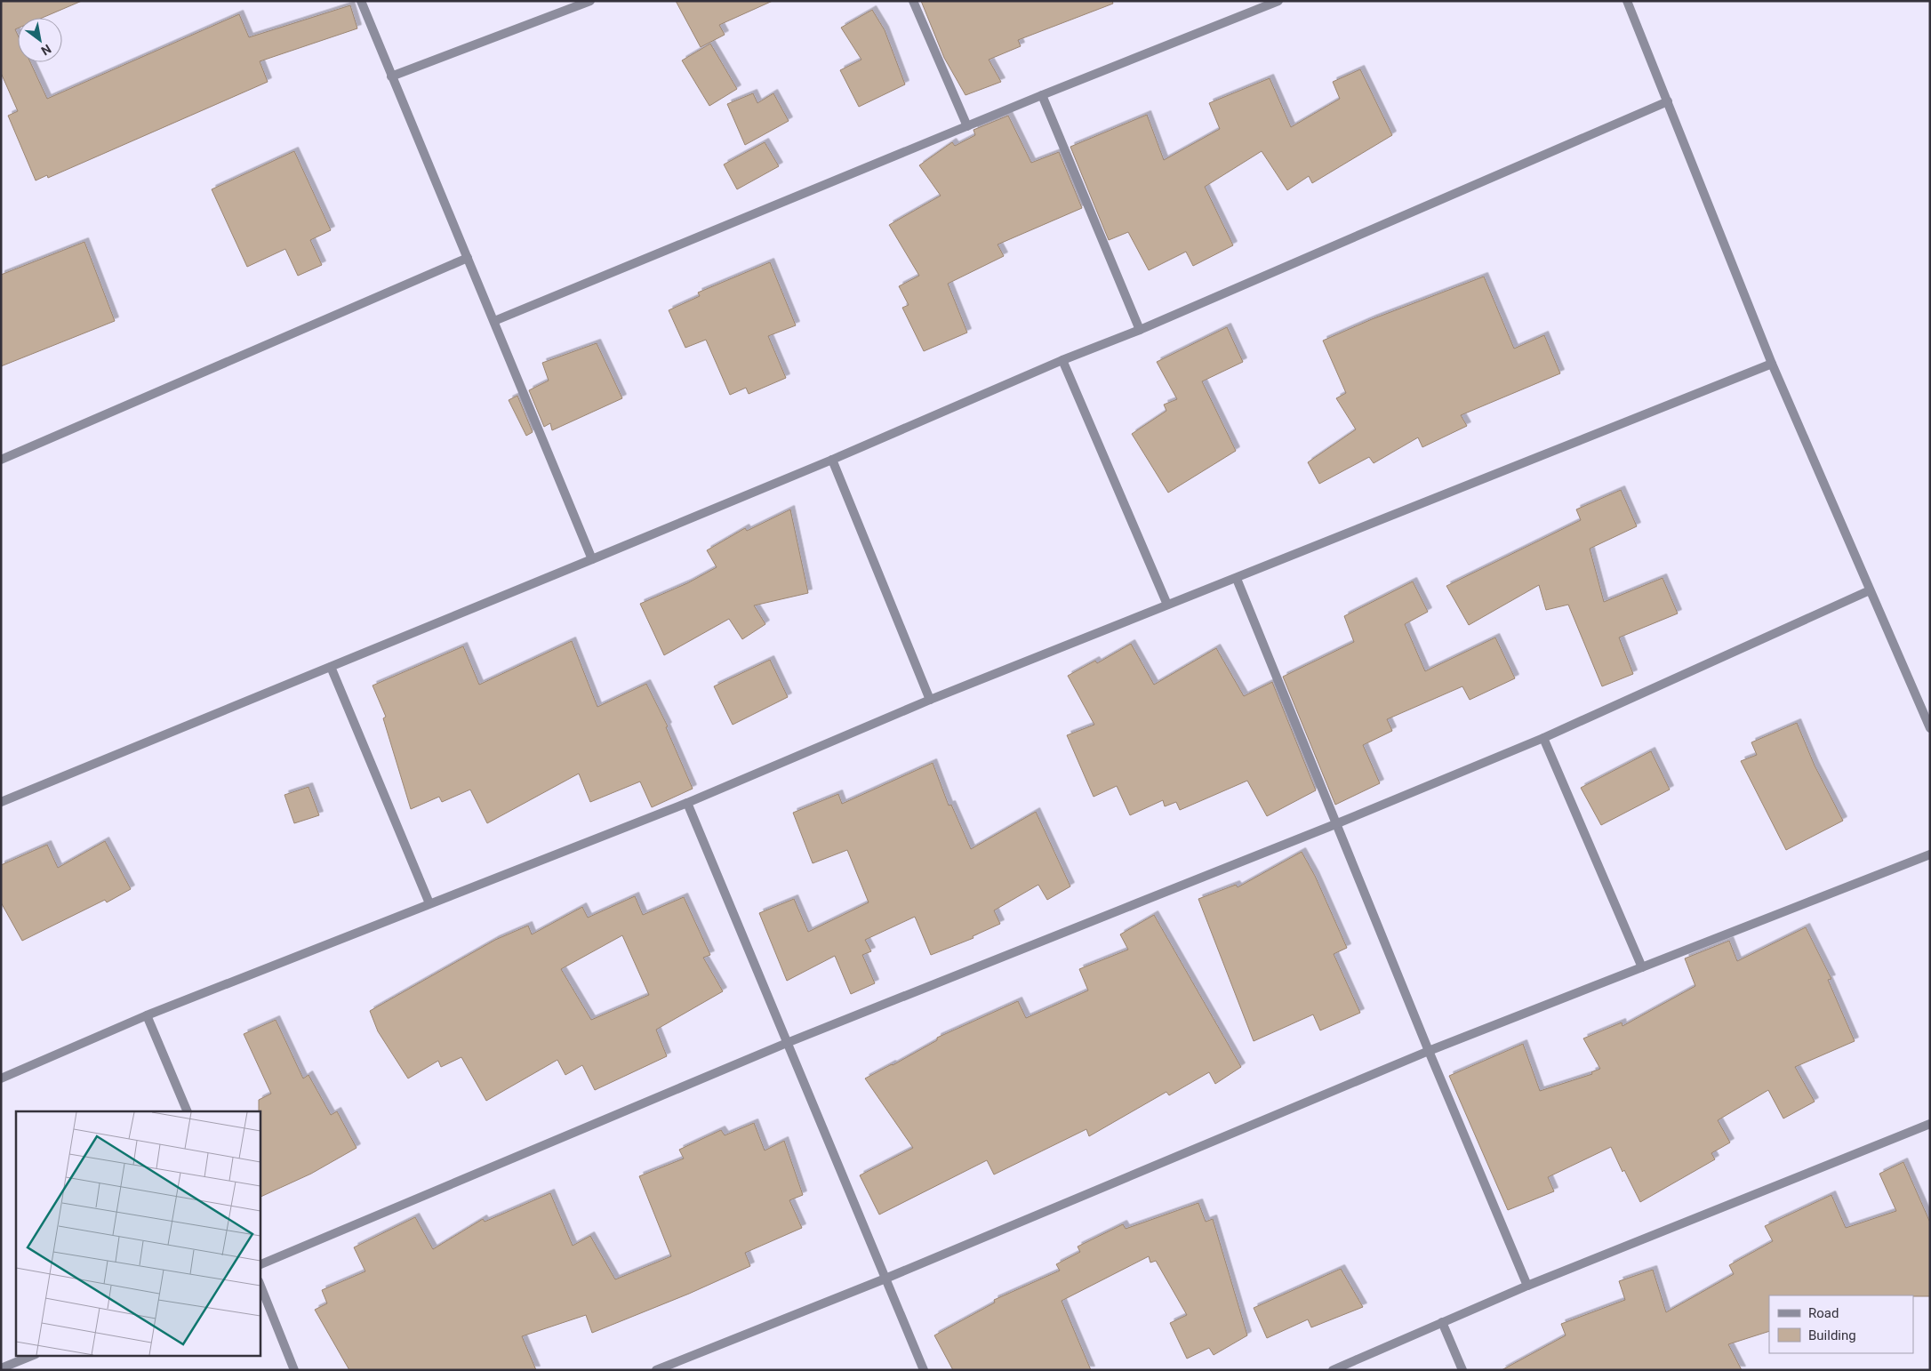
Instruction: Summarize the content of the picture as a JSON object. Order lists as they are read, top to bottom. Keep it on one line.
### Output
{"legend":["Road","Building"],"north":"bottom right"}
